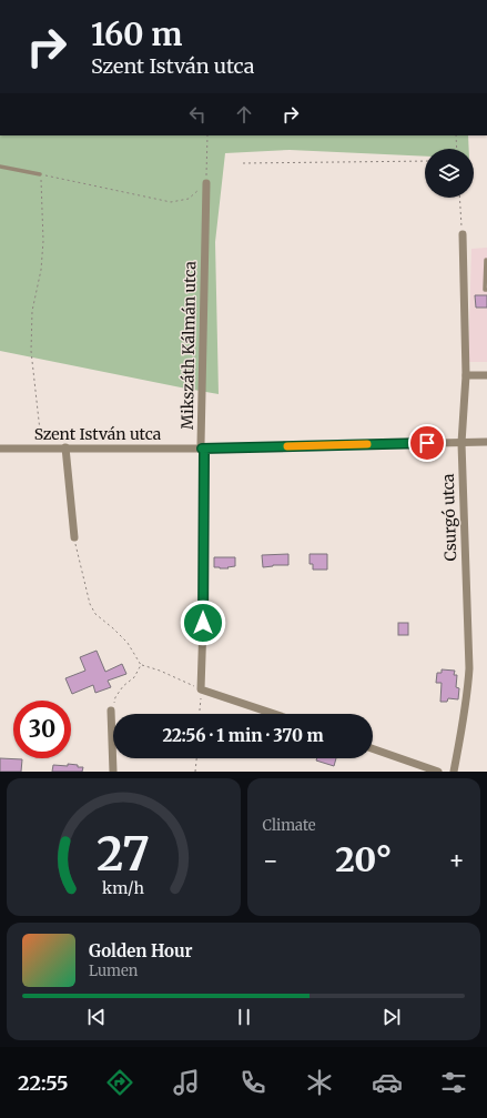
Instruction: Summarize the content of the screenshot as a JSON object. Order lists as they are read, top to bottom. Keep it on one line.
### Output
{"streets":{"street":["Mikszáth Kálmán utca","Szent István utca","Csurgó utca"]},"crossings":[["Mikszáth Kálmán utca","Szent István utca"],["Szent István utca","Csurgó utca"]],"page":{"turn":["160 m","Szent István utca"],"limit":"30","trip":"22:56 · 1 min · 370 m","tile":"Climate","heat":["−","20°","+"],"song":["Golden Hour","Lumen"],"tabs":"22:55","gauge":["27","km/h"]}}
